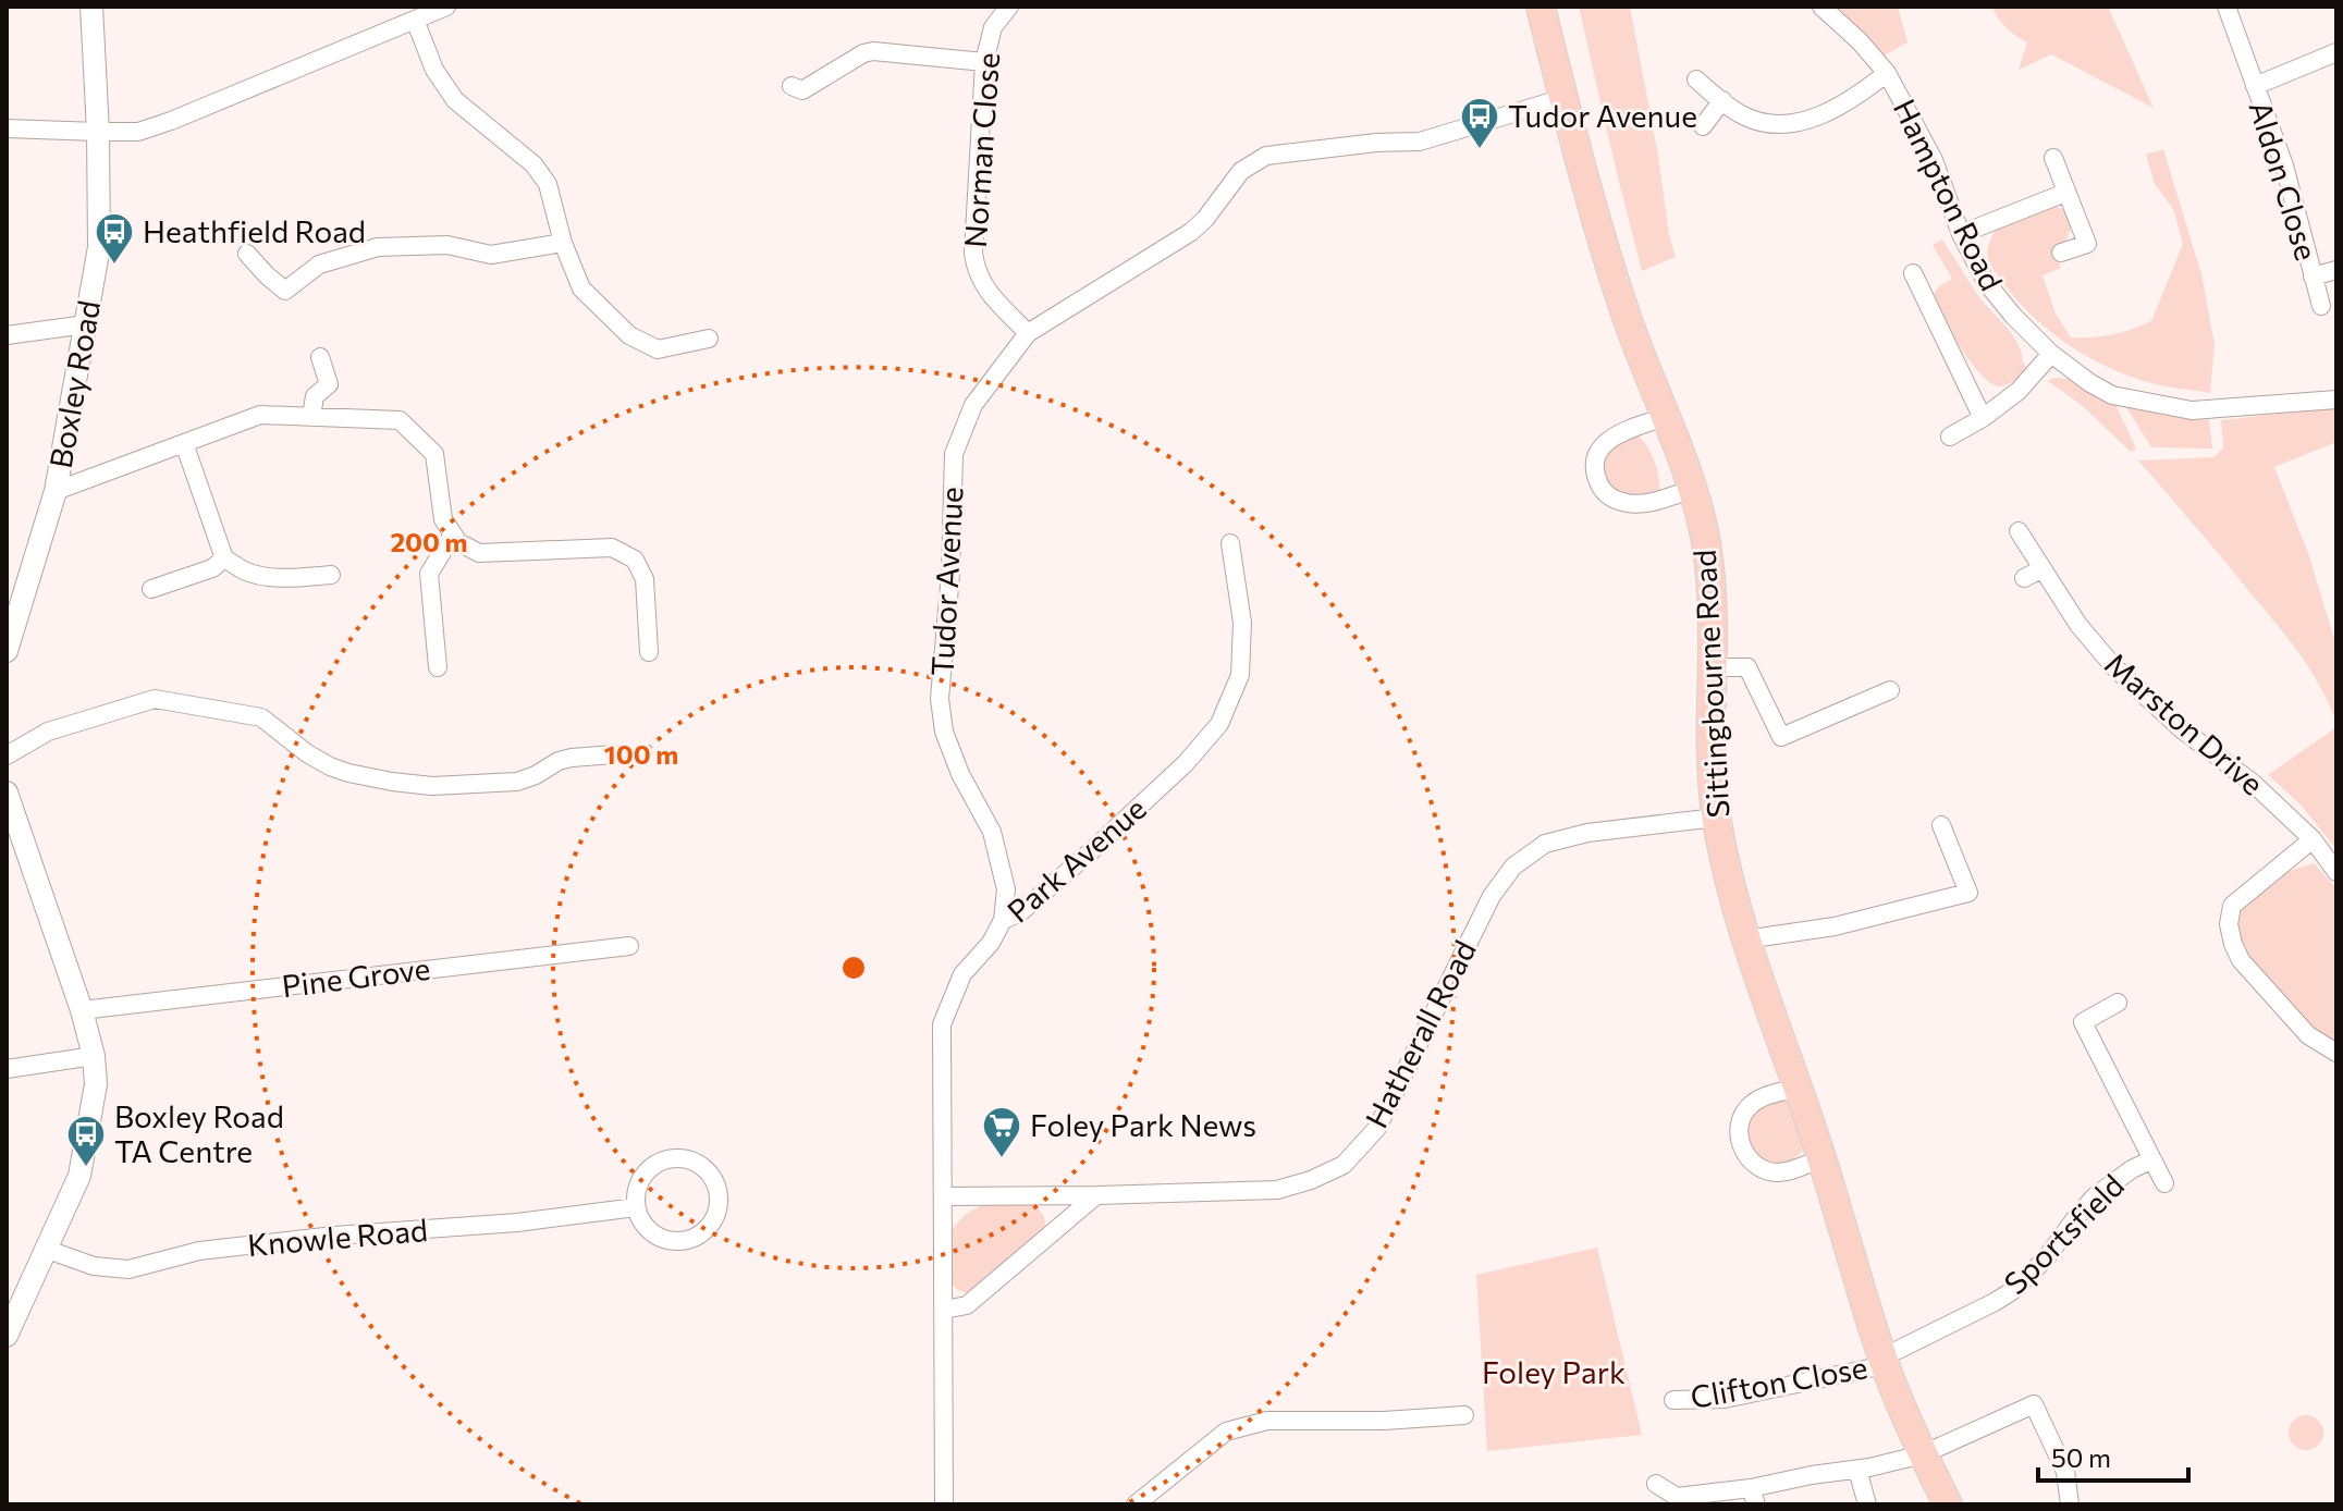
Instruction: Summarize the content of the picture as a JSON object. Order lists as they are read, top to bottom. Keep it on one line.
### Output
{"streets":{"highway":["Sittingbourne Road"],"street":["Norman Close","Aldon Close","Hampton Road","Boxley Road","Tudor Avenue","Marston Drive","Park Avenue","Pine Grove","Hatherall Road","Sportsfield","Knowle Road","Clifton Close"]},"crossings":[["Norman Close","Tudor Avenue"],["Tudor Avenue","Sittingbourne Road"],["Tudor Avenue","Park Avenue"],["Sittingbourne Road","Hatherall Road"],["Sittingbourne Road","Sportsfield"],["Sittingbourne Road","Clifton Close"],["Park Avenue","Hatherall Road"],["Sportsfield","Clifton Close"]],"parks":["Foley Park"],"places":{"bus stop":["Tudor Avenue","Heathfield Road","Boxley Road TA Centre"],"supermarket":["Foley Park News"]},"scale_bar":"50 m","rings":["200 m","100 m"]}
